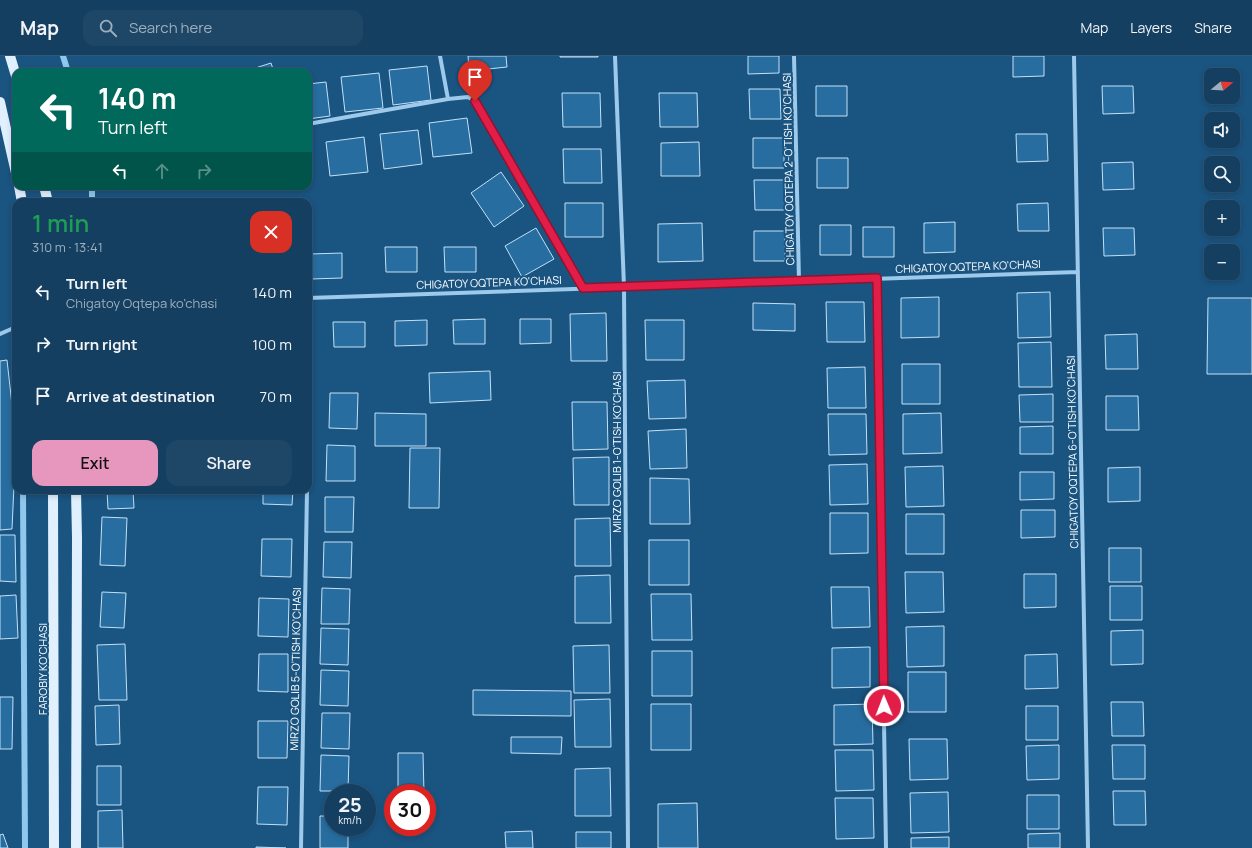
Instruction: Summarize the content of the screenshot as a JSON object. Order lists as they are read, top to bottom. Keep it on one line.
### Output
{"streets":{"main road":["FAROBIY KO'CHASI"],"street":["CHIGATOY OQTEPA 2-O'TISH KO'CHASI","CHIGATOY OQTEPA KO'CHASI","MIRZO GOLIB 1-O'TISH KO'CHASI","CHIGATOY OQTEPA 6-O'TISH KO'CHASI","MIRZO GOLIB 5-O'TISH KO'CHASI"]},"crossings":[["CHIGATOY OQTEPA 2-O'TISH KO'CHASI","CHIGATOY OQTEPA KO'CHASI"],["CHIGATOY OQTEPA KO'CHASI","MIRZO GOLIB 1-O'TISH KO'CHASI"],["CHIGATOY OQTEPA KO'CHASI","CHIGATOY OQTEPA 6-O'TISH KO'CHASI"]],"north":"right","page":{"header":"Map","search":"Search here","nav":["Map","Layers","Share"],"map_buttons":["+","−"],"turn":["140 m","Turn left"],"heading":["1 min","310 m · 13:41"],"list":[{"name":"Turn left","note":"Chigatoy Oqtepa ko'chasi","value":"140 m"},{"name":"Turn right","value":"100 m"},{"name":"Arrive at destination","value":"70 m"}],"buttons":["Exit","Share"],"speed":"25 km/h","limit":"30"}}
